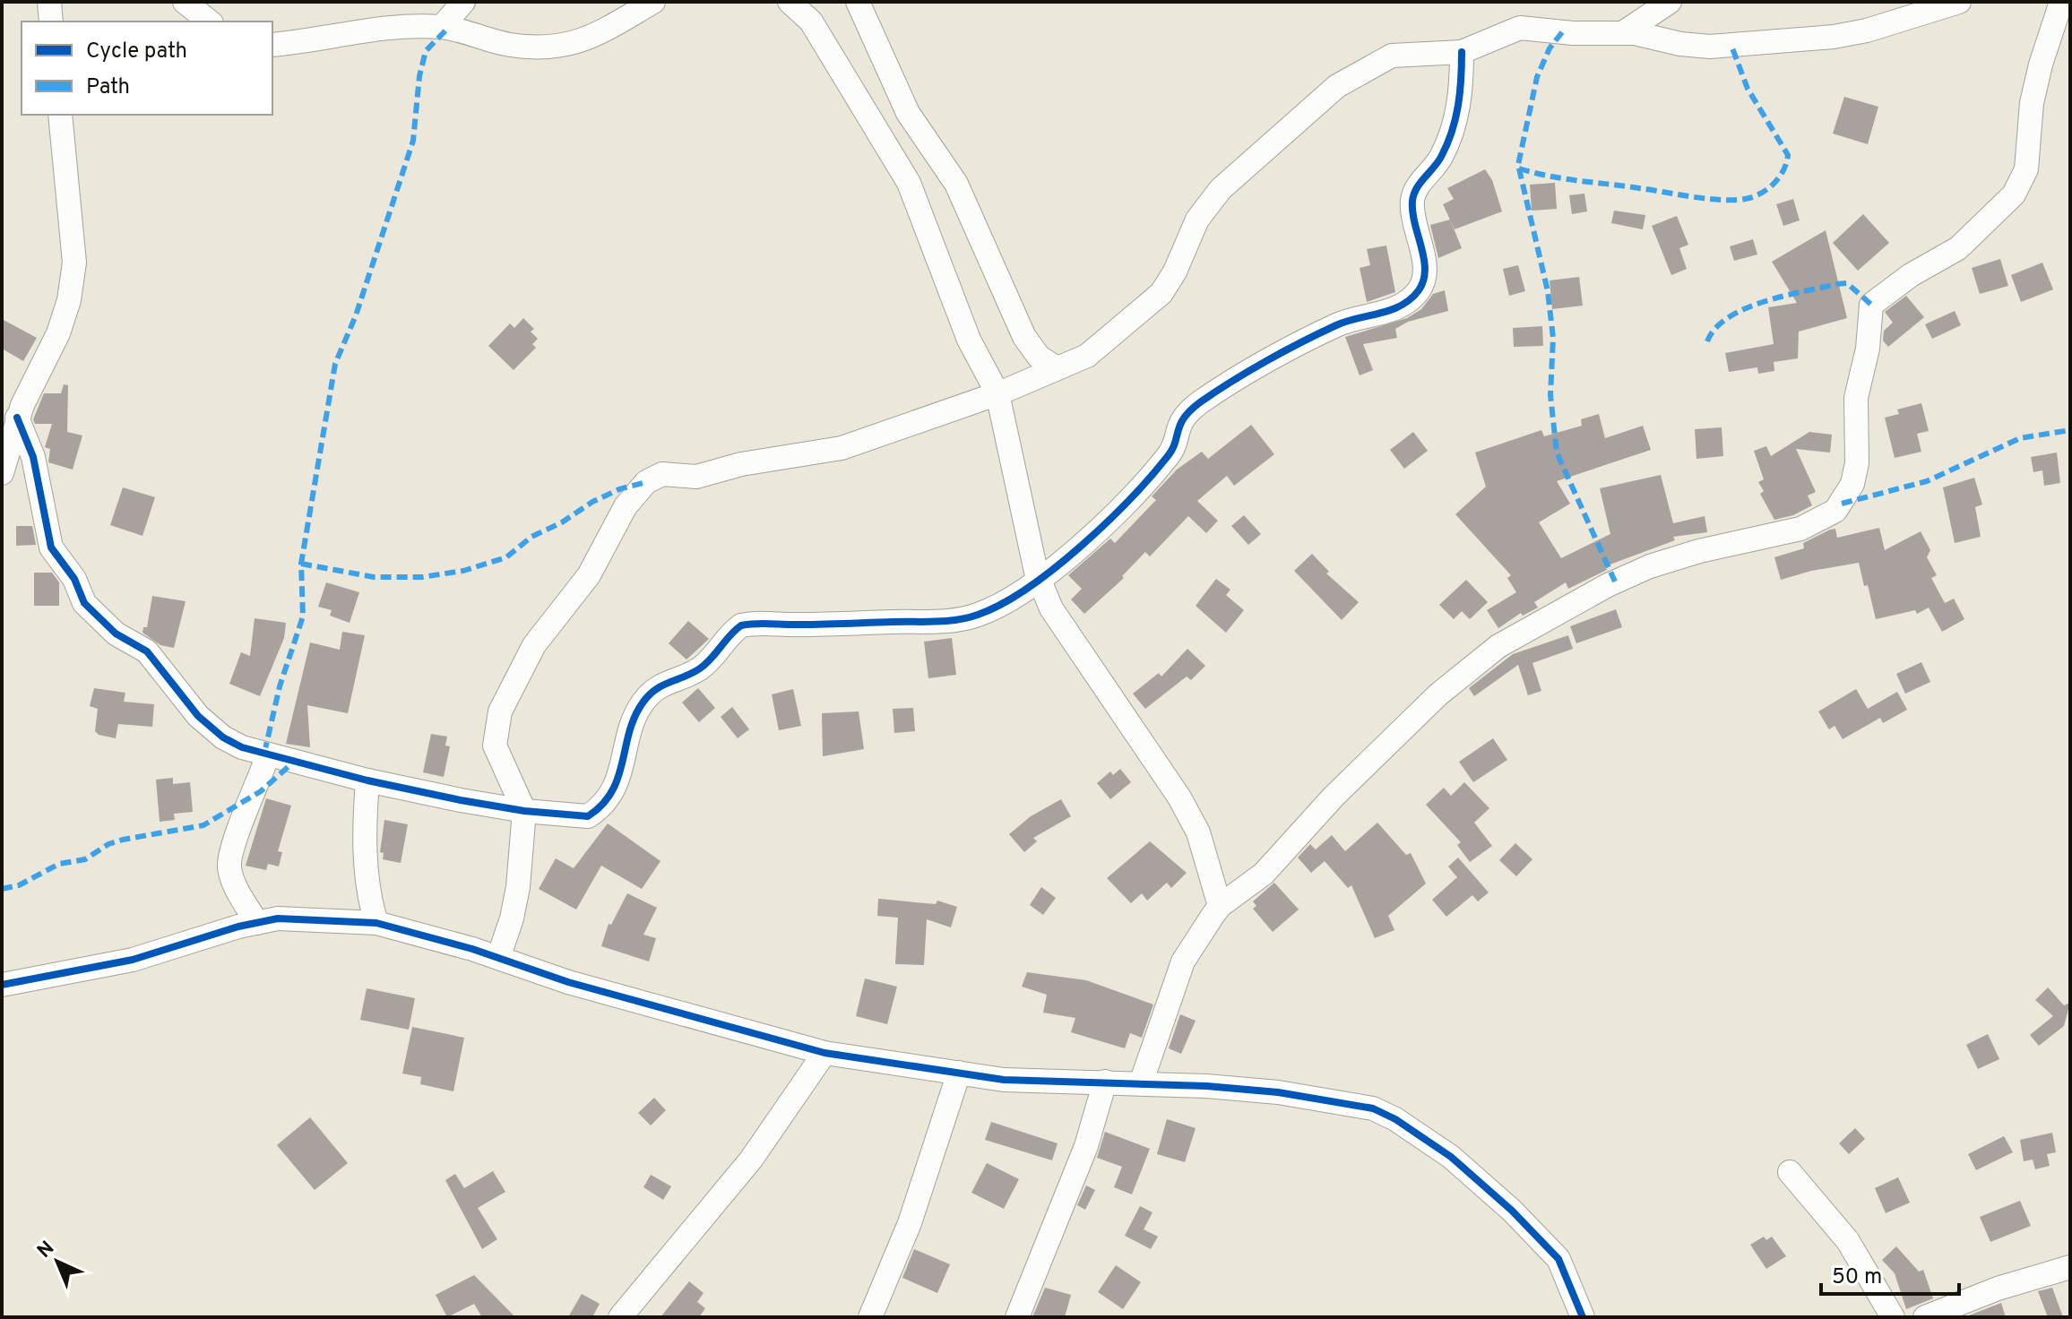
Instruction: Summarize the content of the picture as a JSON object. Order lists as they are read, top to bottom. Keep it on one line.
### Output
{"legend":["Cycle path","Path"],"scale_bar":"50 m","north":"top left"}
